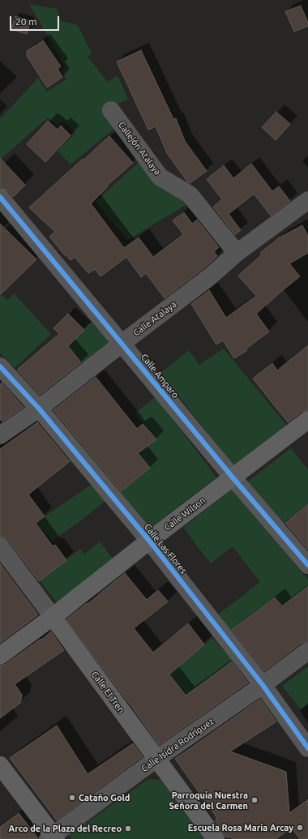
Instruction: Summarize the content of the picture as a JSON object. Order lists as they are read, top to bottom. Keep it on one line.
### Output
{"streets":{"main road":["Calle Wilson","Calle El Tren"],"street":["Callejón Atalaya","Calle Atalaya","Calle Amparo","Calle Las Flores","Calle Isidra Rodríguez"]},"crossings":[["Callejón Atalaya","Calle Atalaya"],["Calle Atalaya","Calle Amparo"],["Calle Atalaya","Calle Las Flores"],["Calle Amparo","Calle Wilson"],["Calle Wilson","Calle Las Flores"],["Calle Wilson","Calle El Tren"],["Calle Las Flores","Calle Isidra Rodríguez"],["Calle El Tren","Calle Isidra Rodríguez"]],"places":["Cataño Gold","Parroquia Nuestra Señora del Carmen","Escuela Rosa María Arcay","Arco de la Plaza del Recreo"],"scale_bar":"20 m"}
